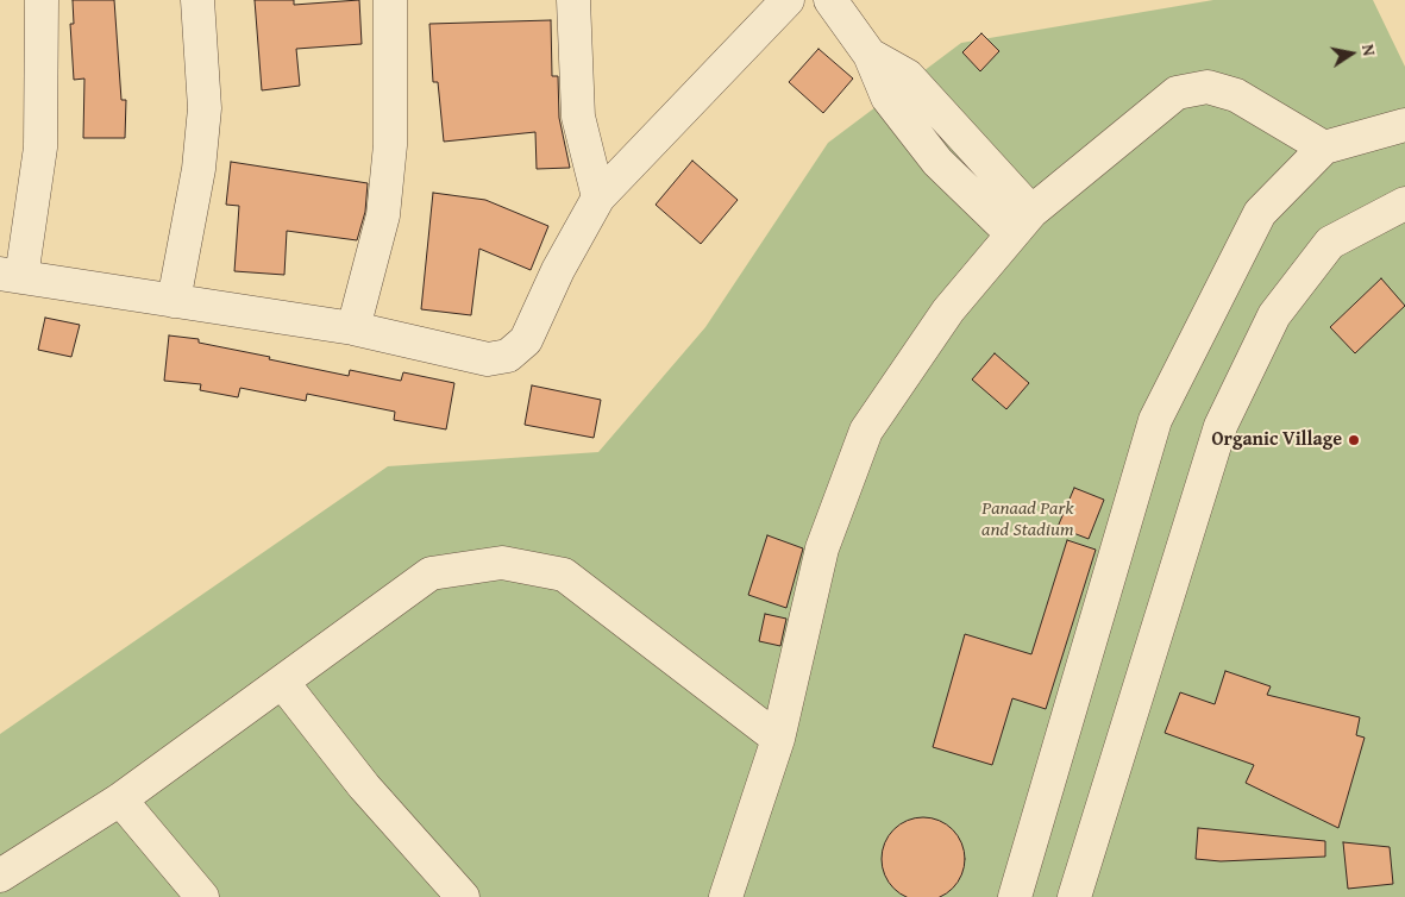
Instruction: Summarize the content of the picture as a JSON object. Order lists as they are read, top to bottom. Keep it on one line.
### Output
{"parks":["Panaad Park and Stadium"],"places":["Organic Village"],"north":"right"}
